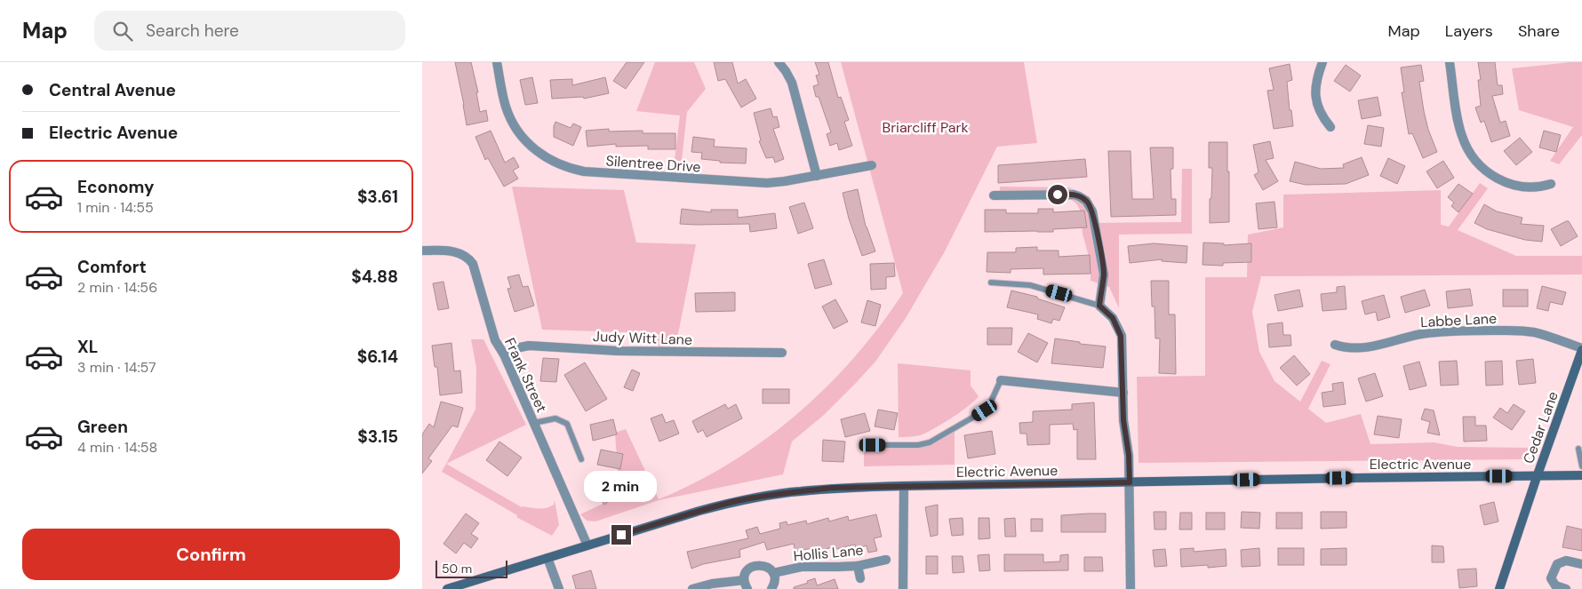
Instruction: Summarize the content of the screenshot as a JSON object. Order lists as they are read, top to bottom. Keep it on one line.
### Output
{"streets":{"street":["Silentree Drive","Labbe Lane","Judy Witt Lane","Frank Street","Cedar Lane","Electric Avenue","Hollis Lane"]},"crossings":[["Labbe Lane","Cedar Lane"],["Judy Witt Lane","Frank Street"],["Frank Street","Electric Avenue"],["Cedar Lane","Electric Avenue"]],"parks":["Briarcliff Park"],"scale_bar":"50 m","page":{"header":"Map","search":"Search here","nav":["Map","Layers","Share"],"banner":["Central Avenue","Electric Avenue"],"list":[{"name":"Economy","note":"1 min · 14:55","value":"$3.61"},{"name":"Comfort","note":"2 min · 14:56","value":"$4.88"},{"name":"XL","note":"3 min · 14:57","value":"$6.14"},{"name":"Green","note":"4 min · 14:58","value":"$3.15"}],"bubble":"2 min","buttons":"Confirm","scale":"50 m"}}
